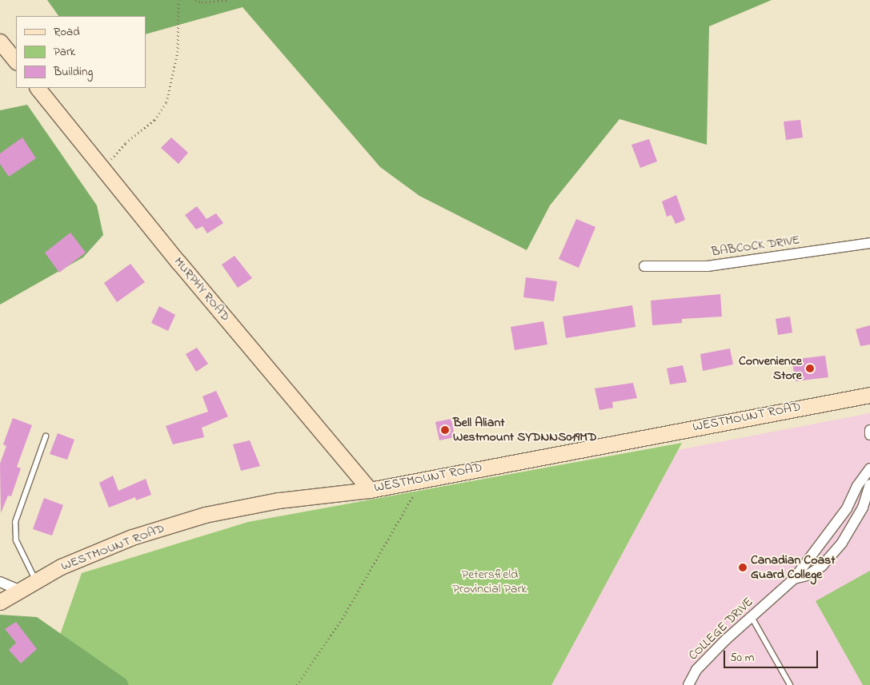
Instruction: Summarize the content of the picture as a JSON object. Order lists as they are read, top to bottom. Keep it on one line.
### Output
{"streets":{"main road":["MURPHY ROAD","WESTMOUNT ROAD"],"street":["BABCOCK DRIVE","COLLEGE DRIVE"]},"crossings":[["MURPHY ROAD","WESTMOUNT ROAD"]],"parks":["Petersfield Provincial Park"],"places":["Convenience Store","Bell Aliant Westmount SYDNNS019MD","Canadian Coast Guard College"],"legend":["Road","Park","Building"],"scale_bar":"50 m"}
